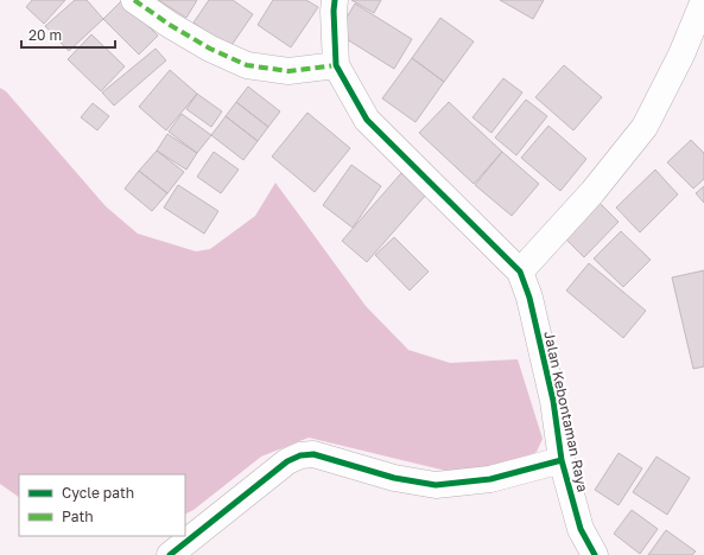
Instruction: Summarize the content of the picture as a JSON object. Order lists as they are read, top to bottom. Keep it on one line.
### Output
{"streets":{"street":["Jalan Kebontaman Raya"]},"legend":["Cycle path","Path"],"scale_bar":"20 m"}
